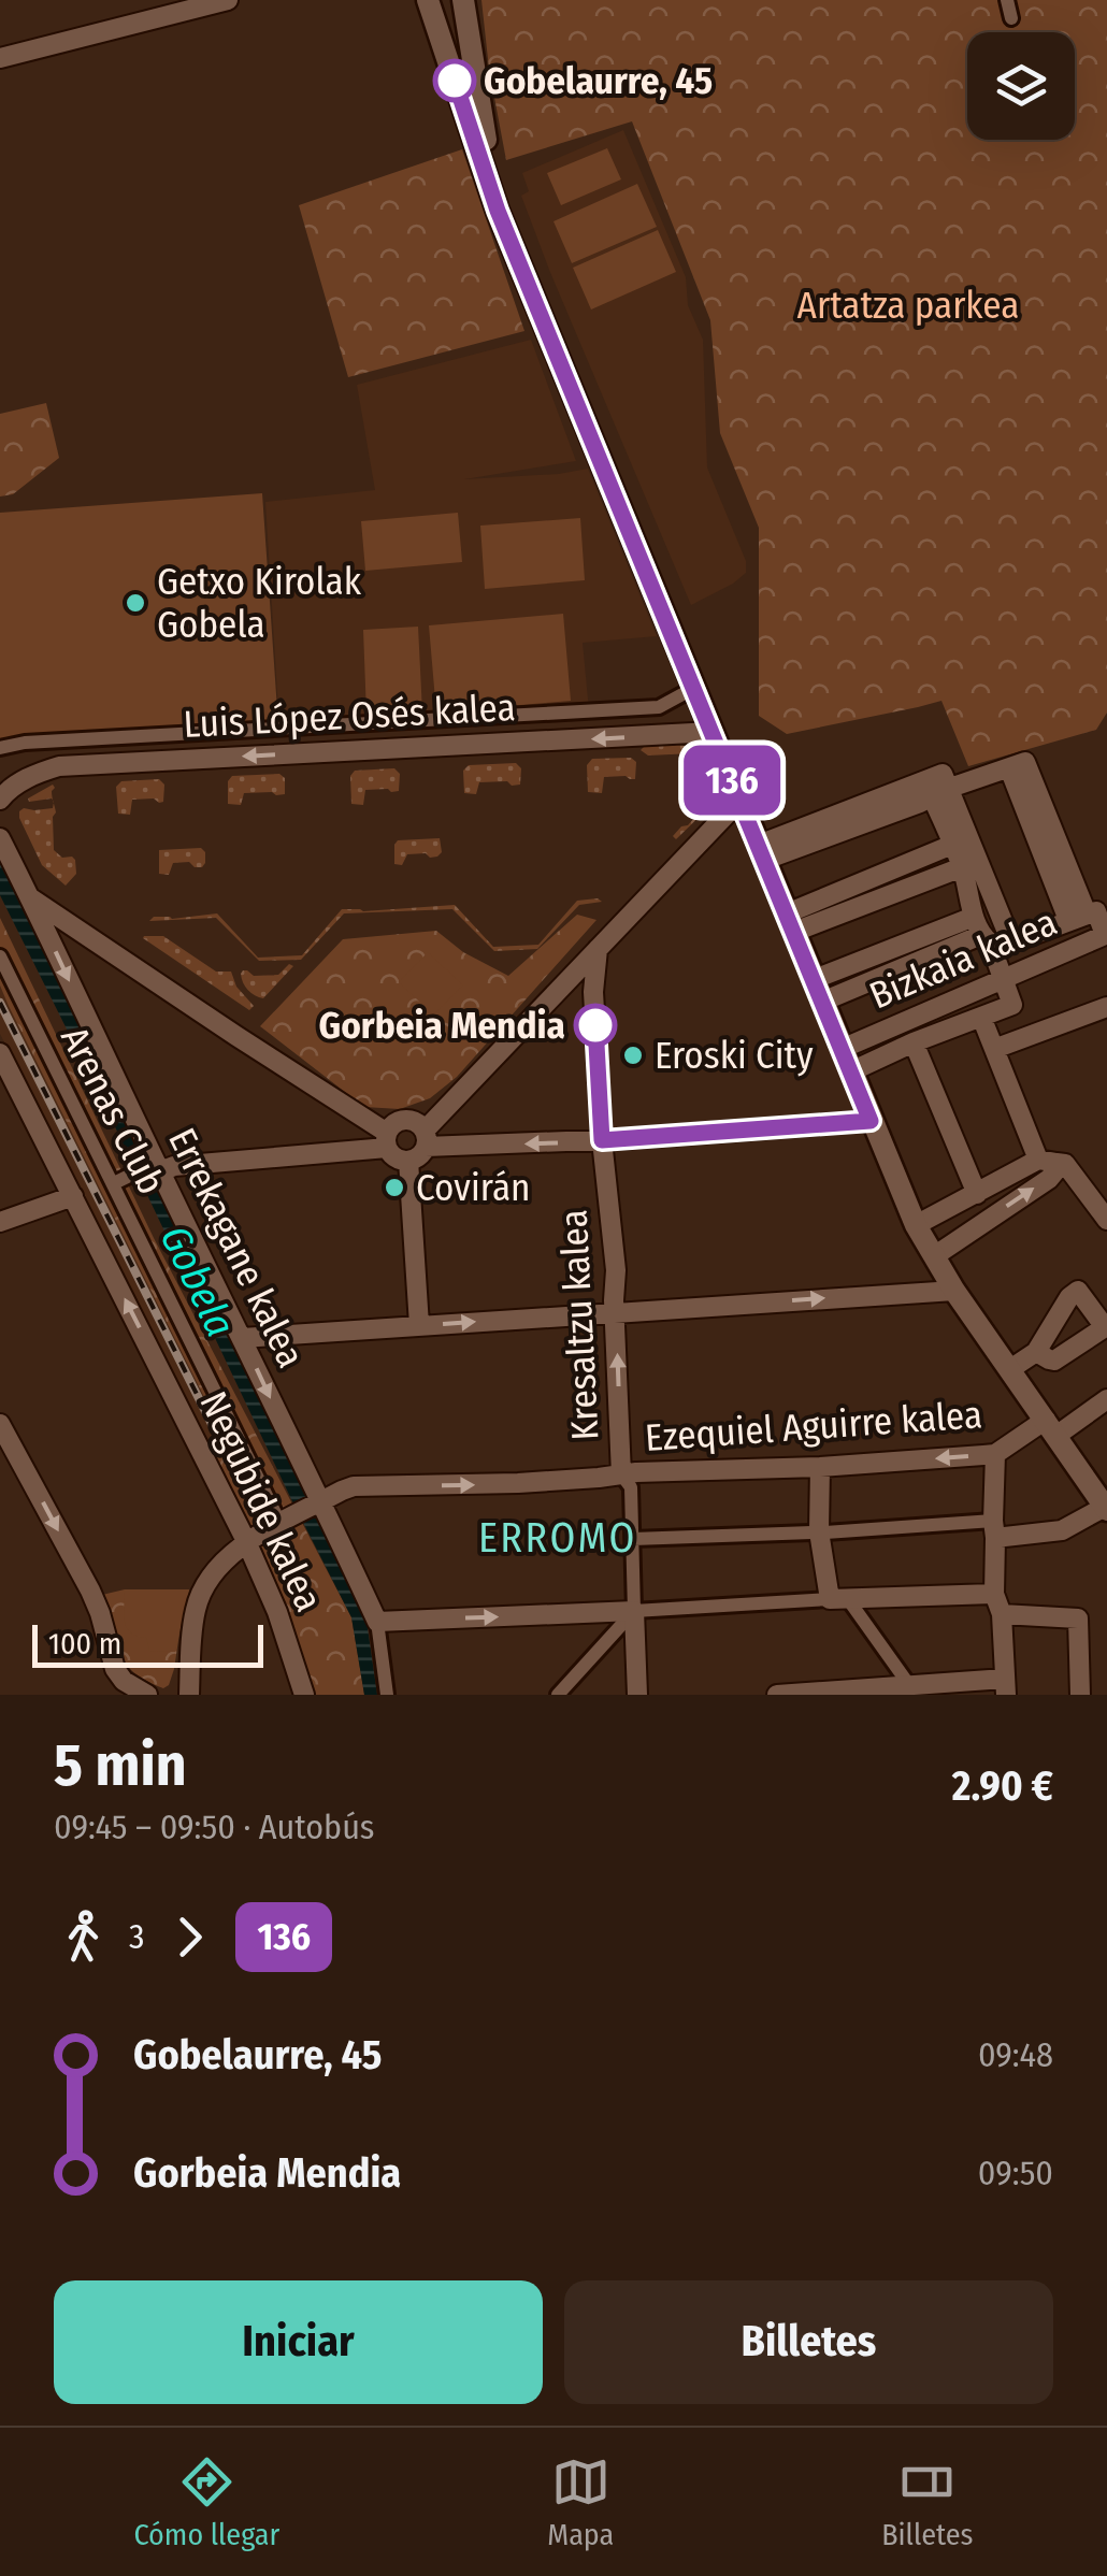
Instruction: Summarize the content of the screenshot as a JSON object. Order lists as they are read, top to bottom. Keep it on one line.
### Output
{"streets":{"street":["Luis López Osés kalea","Bizkaia kalea","Arenas Club","Errekagane kalea","Kresaltzu kalea","Ezequiel Aguirre kalea","Negubide kalea"]},"crossings":[["Arenas Club","Ezequiel Aguirre kalea"],["Errekagane kalea","Ezequiel Aguirre kalea"],["Kresaltzu kalea","Ezequiel Aguirre kalea"],["Ezequiel Aguirre kalea","Negubide kalea"]],"one_way":["Errekagane kalea"],"districts":["ERROMO"],"water":["Gobela"],"parks":["Artatza parkea"],"places":["Gobelaurre, 45","Getxo Kirolak Gobela","Gorbeia Mendia","Eroski City","Covirán"],"lines":["bus line 136"],"scale_bar":"100 m","page":{"on_map":"136","scale":"100 m","heading":["5 min","09:45 – 09:50 · Autobús","2.90 €"],"legs":["3","136"],"list":[{"name":"Gobelaurre, 45","value":"09:48"},{"name":"Gorbeia Mendia","value":"09:50"}],"buttons":["Iniciar","Billetes"],"tabs":["Cómo llegar","Mapa","Billetes"]}}
